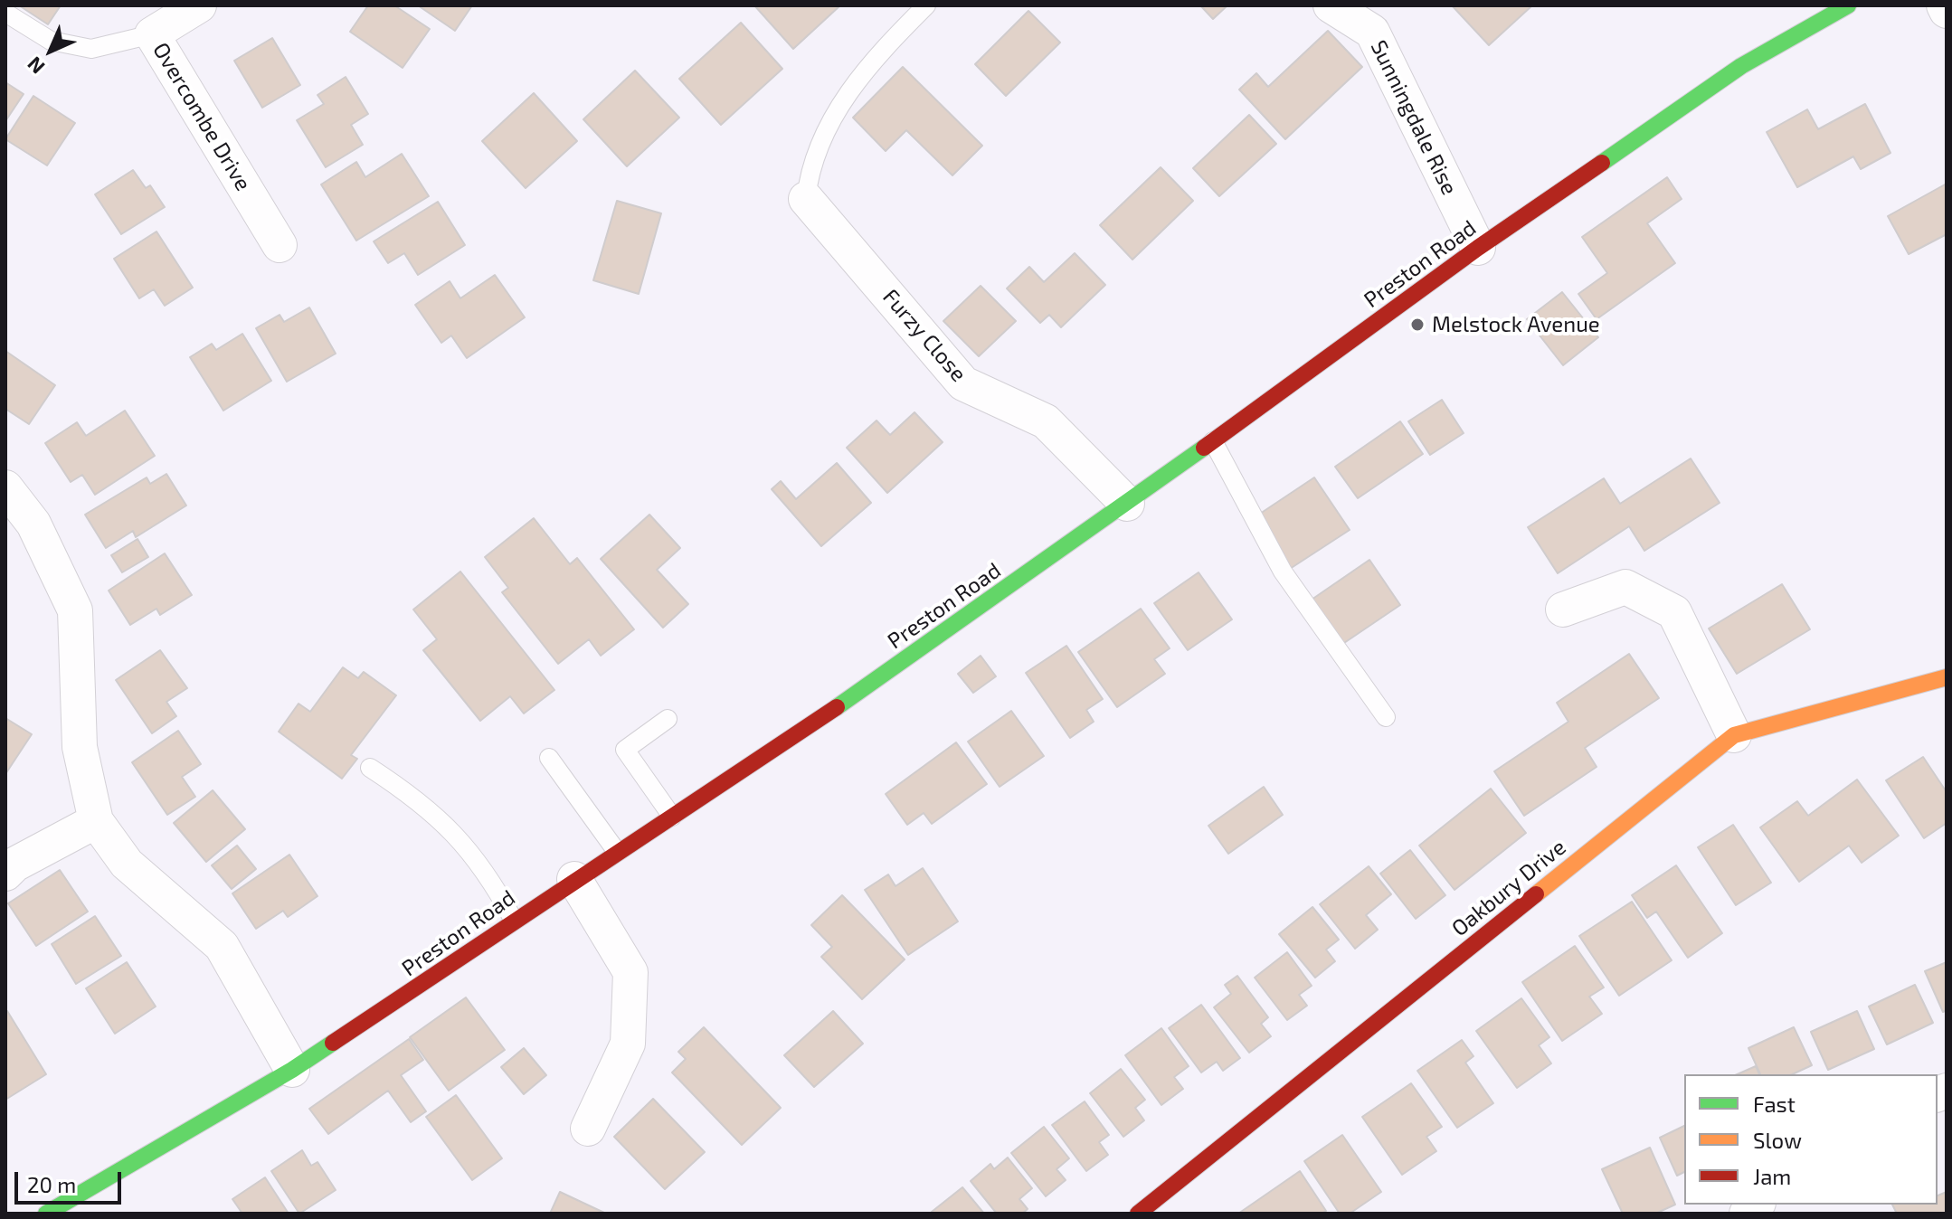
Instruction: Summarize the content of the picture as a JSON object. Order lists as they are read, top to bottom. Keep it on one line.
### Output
{"streets":{"main road":["Preston Road","Oakbury Drive"],"street":["Overcombe Drive","Sunningdale Rise","Furzy Close"]},"crossings":[["Sunningdale Rise","Preston Road"],["Preston Road","Furzy Close"]],"places":["Melstock Avenue"],"legend":["Fast","Slow","Jam"],"scale_bar":"20 m","north":"bottom left"}
